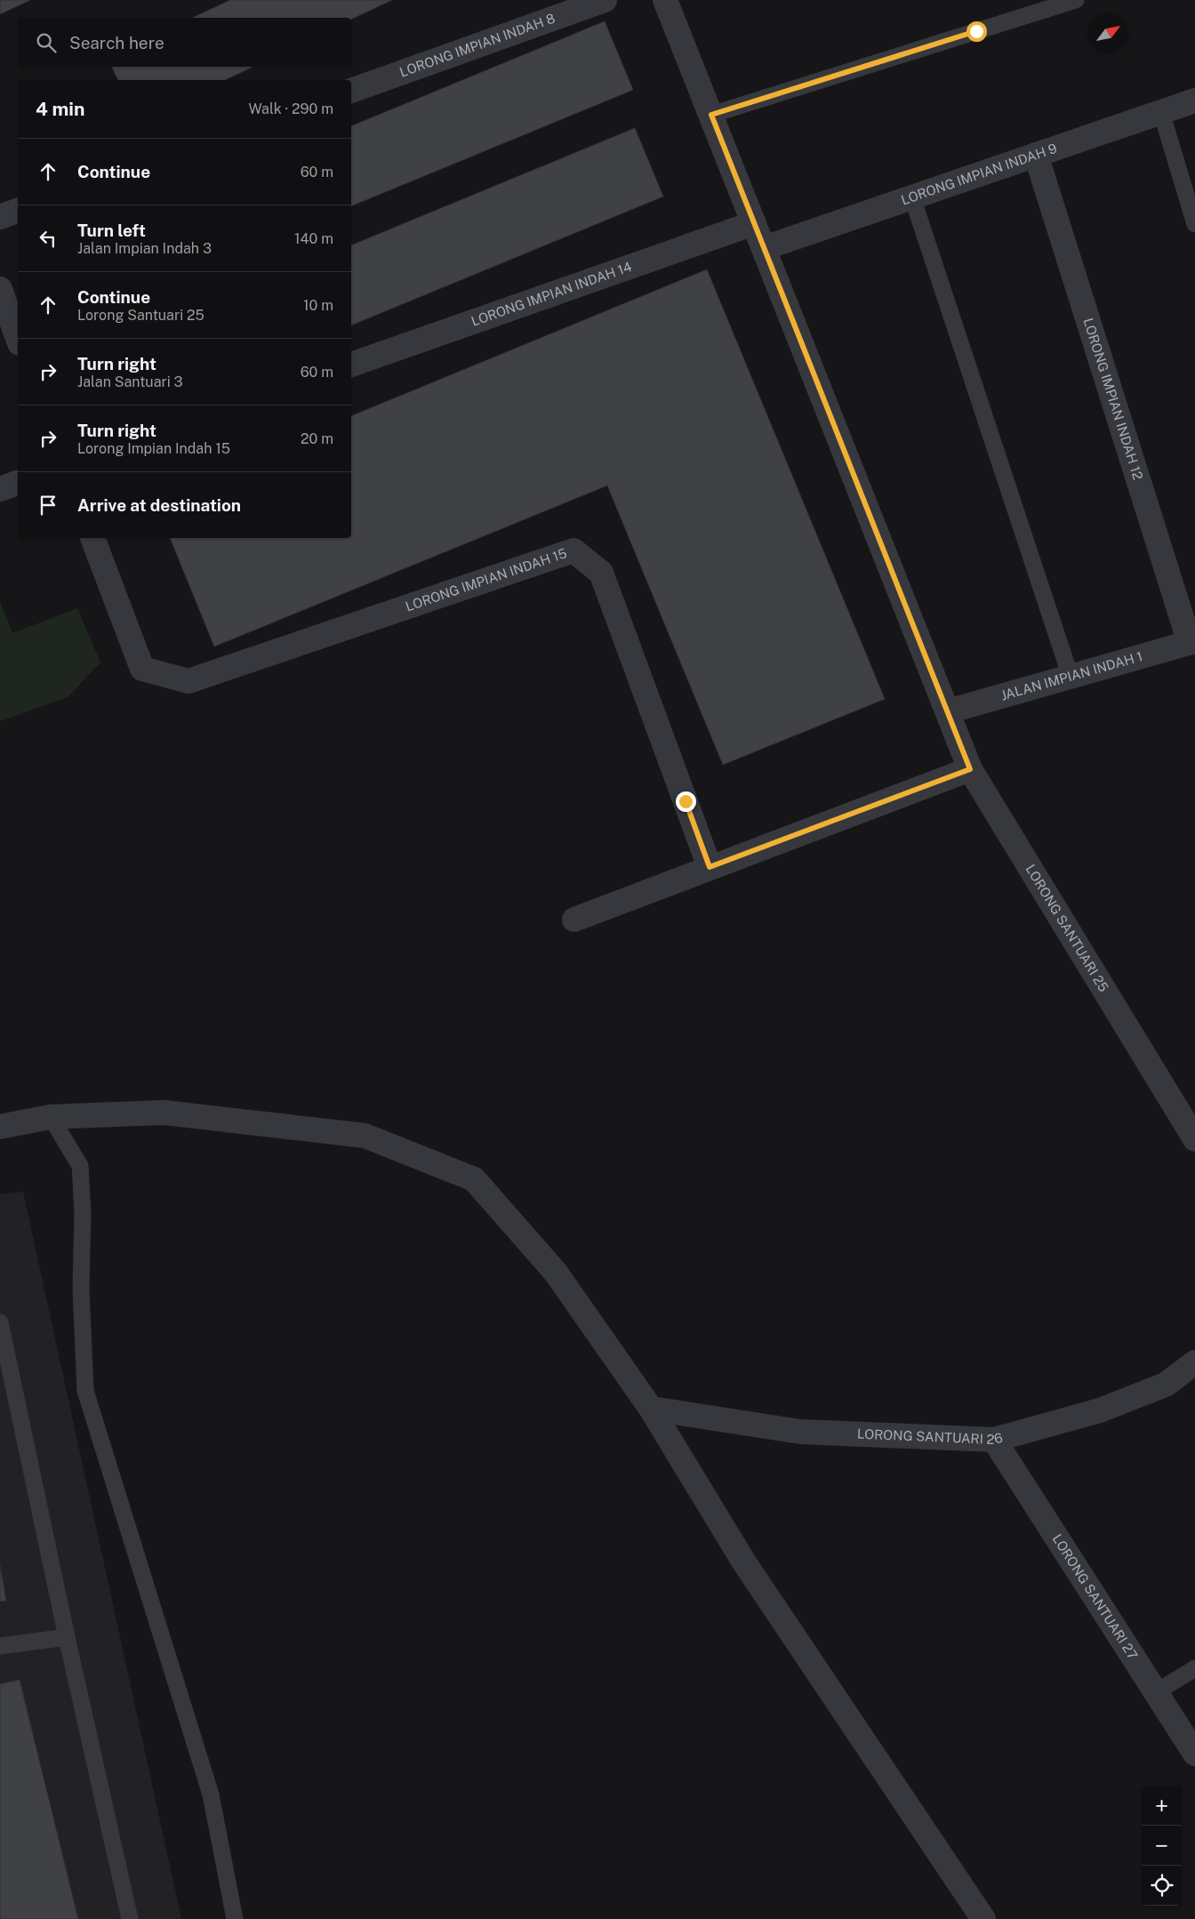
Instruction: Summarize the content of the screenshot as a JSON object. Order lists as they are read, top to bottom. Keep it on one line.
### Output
{"streets":{"street":["LORONG IMPIAN INDAH 8","LORONG IMPIAN INDAH 9","LORONG IMPIAN INDAH 14","LORONG IMPIAN INDAH 12","LORONG IMPIAN INDAH 15","JALAN IMPIAN INDAH 1","LORONG SANTUARI 25","LORONG SANTUARI 26","LORONG SANTUARI 27"]},"crossings":[["LORONG IMPIAN INDAH 9","LORONG IMPIAN INDAH 12"],["LORONG IMPIAN INDAH 9","LORONG SANTUARI 25"],["LORONG IMPIAN INDAH 14","LORONG SANTUARI 25"],["LORONG IMPIAN INDAH 12","JALAN IMPIAN INDAH 1"],["JALAN IMPIAN INDAH 1","LORONG SANTUARI 25"],["LORONG SANTUARI 26","LORONG SANTUARI 27"]],"north":"top right","page":{"search":"Search here","heading":["4 min","Walk · 290 m"],"list":[["Continue","60 m"],["Turn left","Jalan Impian Indah 3","140 m"],["Continue","Lorong Santuari 25","10 m"],["Turn right","Jalan Santuari 3","60 m"],["Turn right","Lorong Impian Indah 15","20 m"],"Arrive at destination"],"map_buttons":["+","−"]}}
